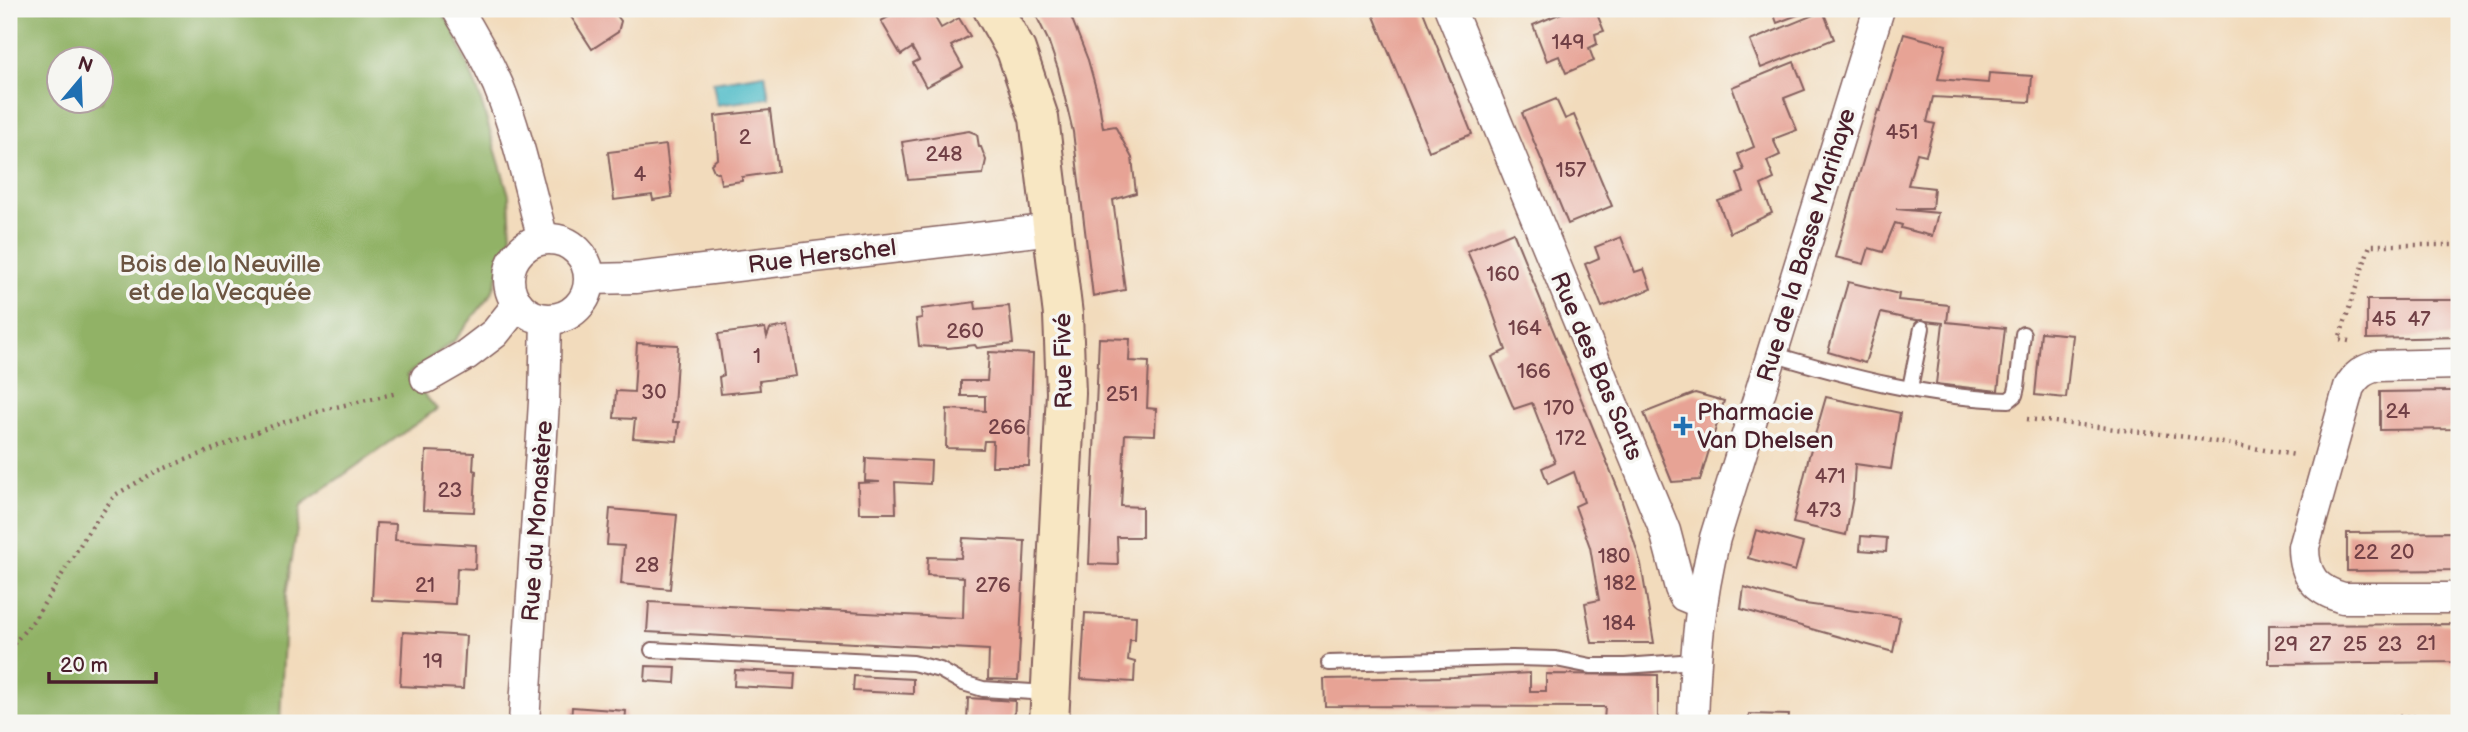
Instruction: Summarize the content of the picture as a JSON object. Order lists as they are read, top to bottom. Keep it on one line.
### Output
{"streets":{"street":["Rue de la Basse Marihaye","Rue Herschel","Rue Fivé","Rue des Bas Sarts","Rue du Monastère"]},"crossings":[["Rue de la Basse Marihaye","Rue des Bas Sarts"],["Rue Herschel","Rue Fivé"],["Rue Herschel","Rue du Monastère"]],"parks":["Bois de la Neuville et de la Vecquée"],"places":{"health":["Pharmacie Van Dhelsen"]},"house_numbers":["149","451","2","248","157","4","160","45","47","164","260","1","166","30","251","170","24","266","172","471","23","473","22","20","180","28","182","21","276","184","21","29","27","25","23","19"],"scale_bar":"20 m","north":"top"}
